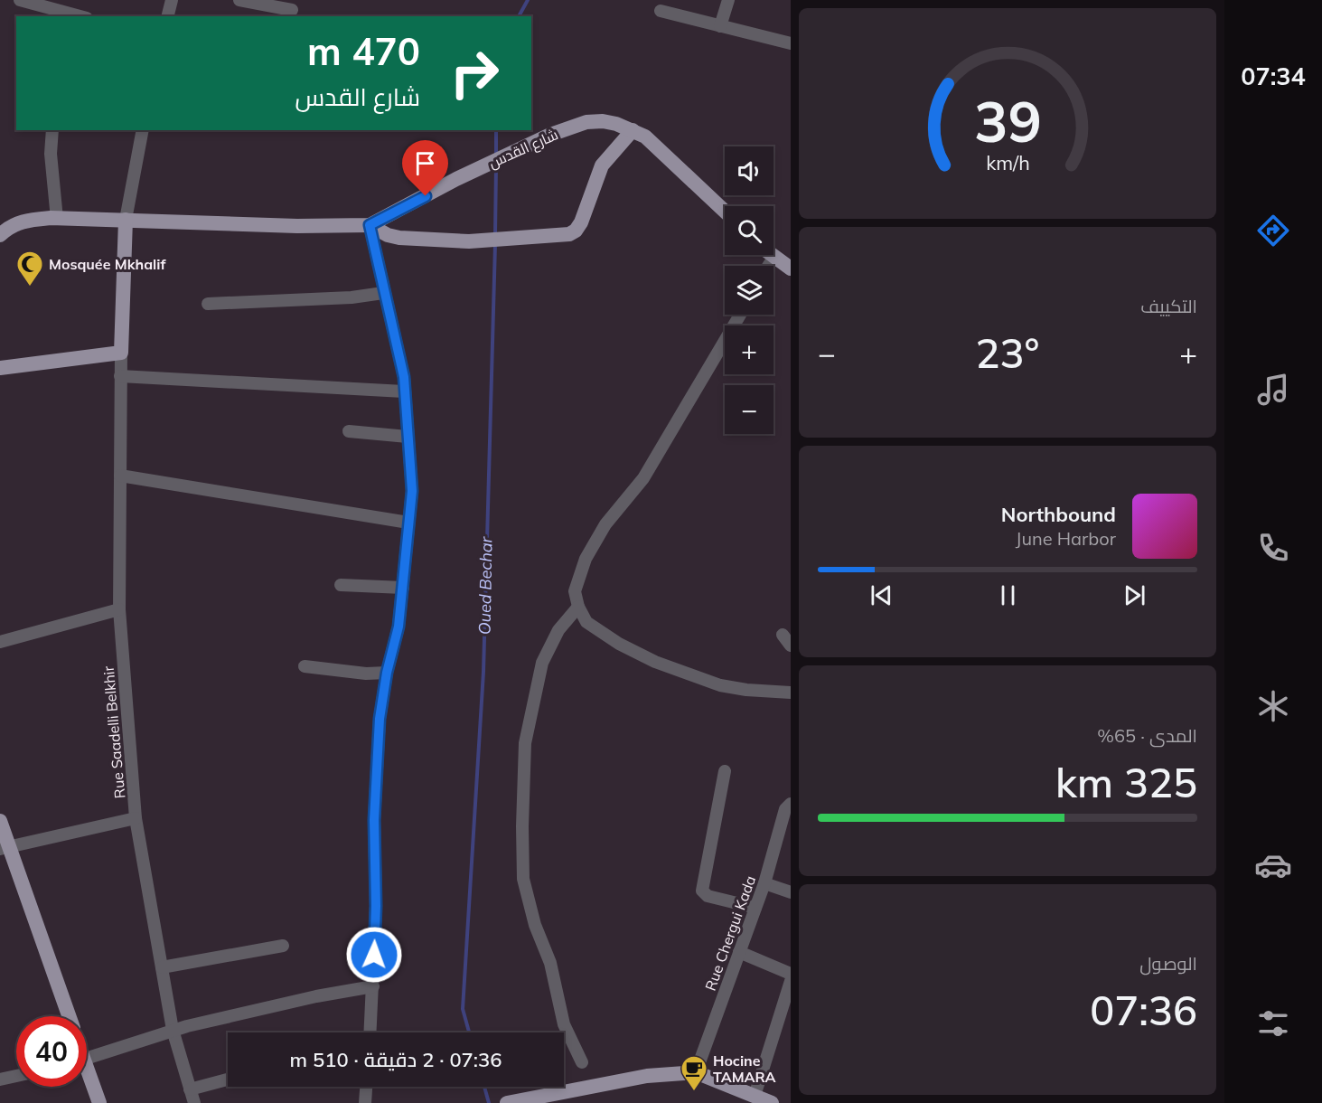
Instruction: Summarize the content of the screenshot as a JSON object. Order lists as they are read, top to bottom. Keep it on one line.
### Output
{"streets":{"main road":["شارع القدس"],"street":["Rue Saadelli Belkhir","Rue Chergui Kada"]},"water":["Oued Bechar"],"places":{"mosque":["Mosquée Mkhalif"],"cafe":["Hocine TAMARA"]},"page":{"tabs":"07:34","turn":["470 m","شارع القدس"],"map_buttons":["+","−"],"tile":["التكييف",["المدى · 65%","325 km"],["الوصول","07:36"]],"heat":["−","23°","+"],"song":["Northbound","June Harbor"],"limit":"40","trip":"07:36 · 2 دقيقة · 510 m","gauge":["39","km/h"]}}
